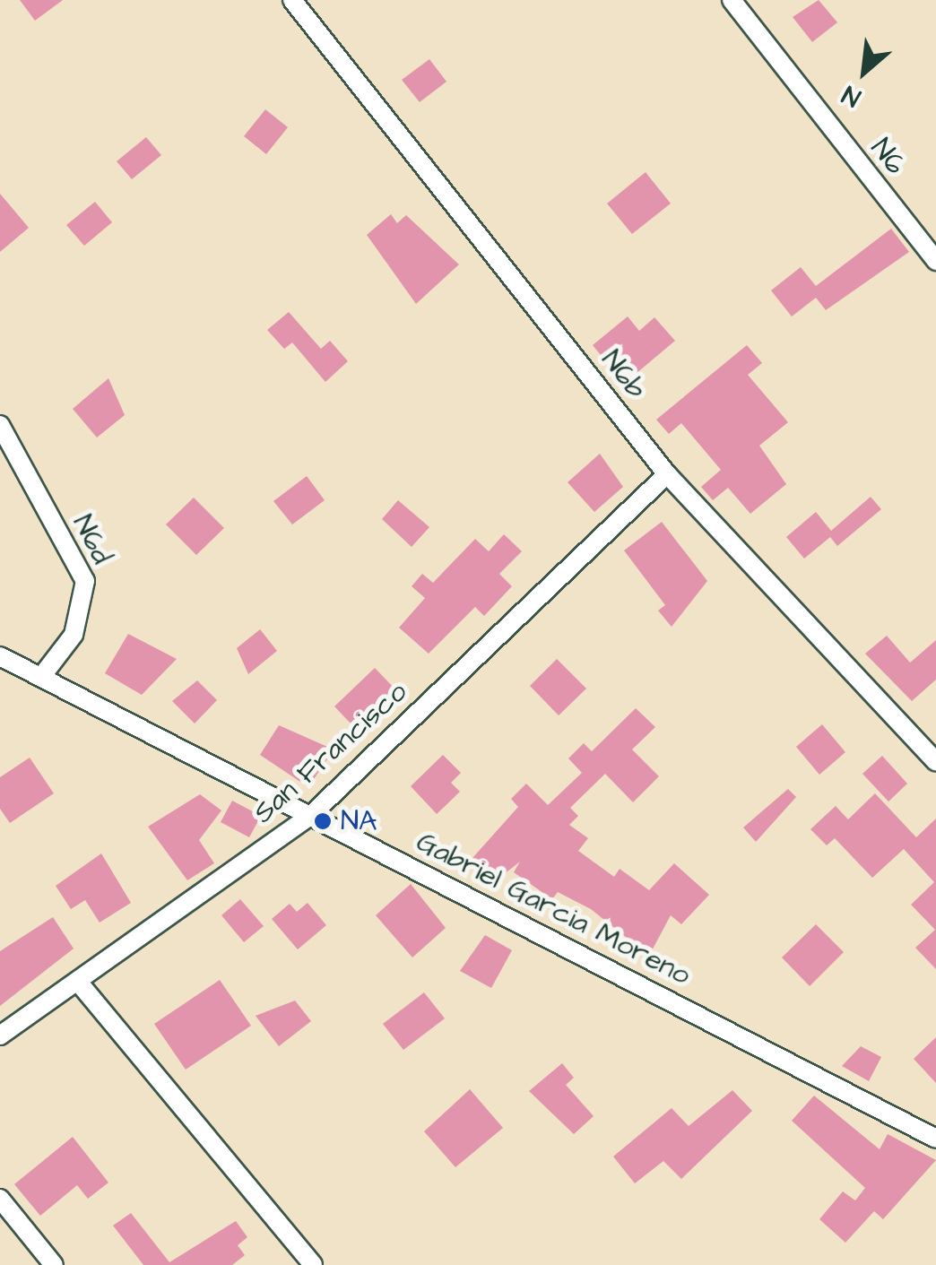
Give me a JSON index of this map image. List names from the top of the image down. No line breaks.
{"streets":{"street":["N6","N6b","N6d","San Francisco","Gabriel Garcia Moreno"]},"crossings":[["N6b","San Francisco"],["N6d","Gabriel Garcia Moreno"],["San Francisco","Gabriel Garcia Moreno"]],"places":["NA"],"north":"bottom left"}
